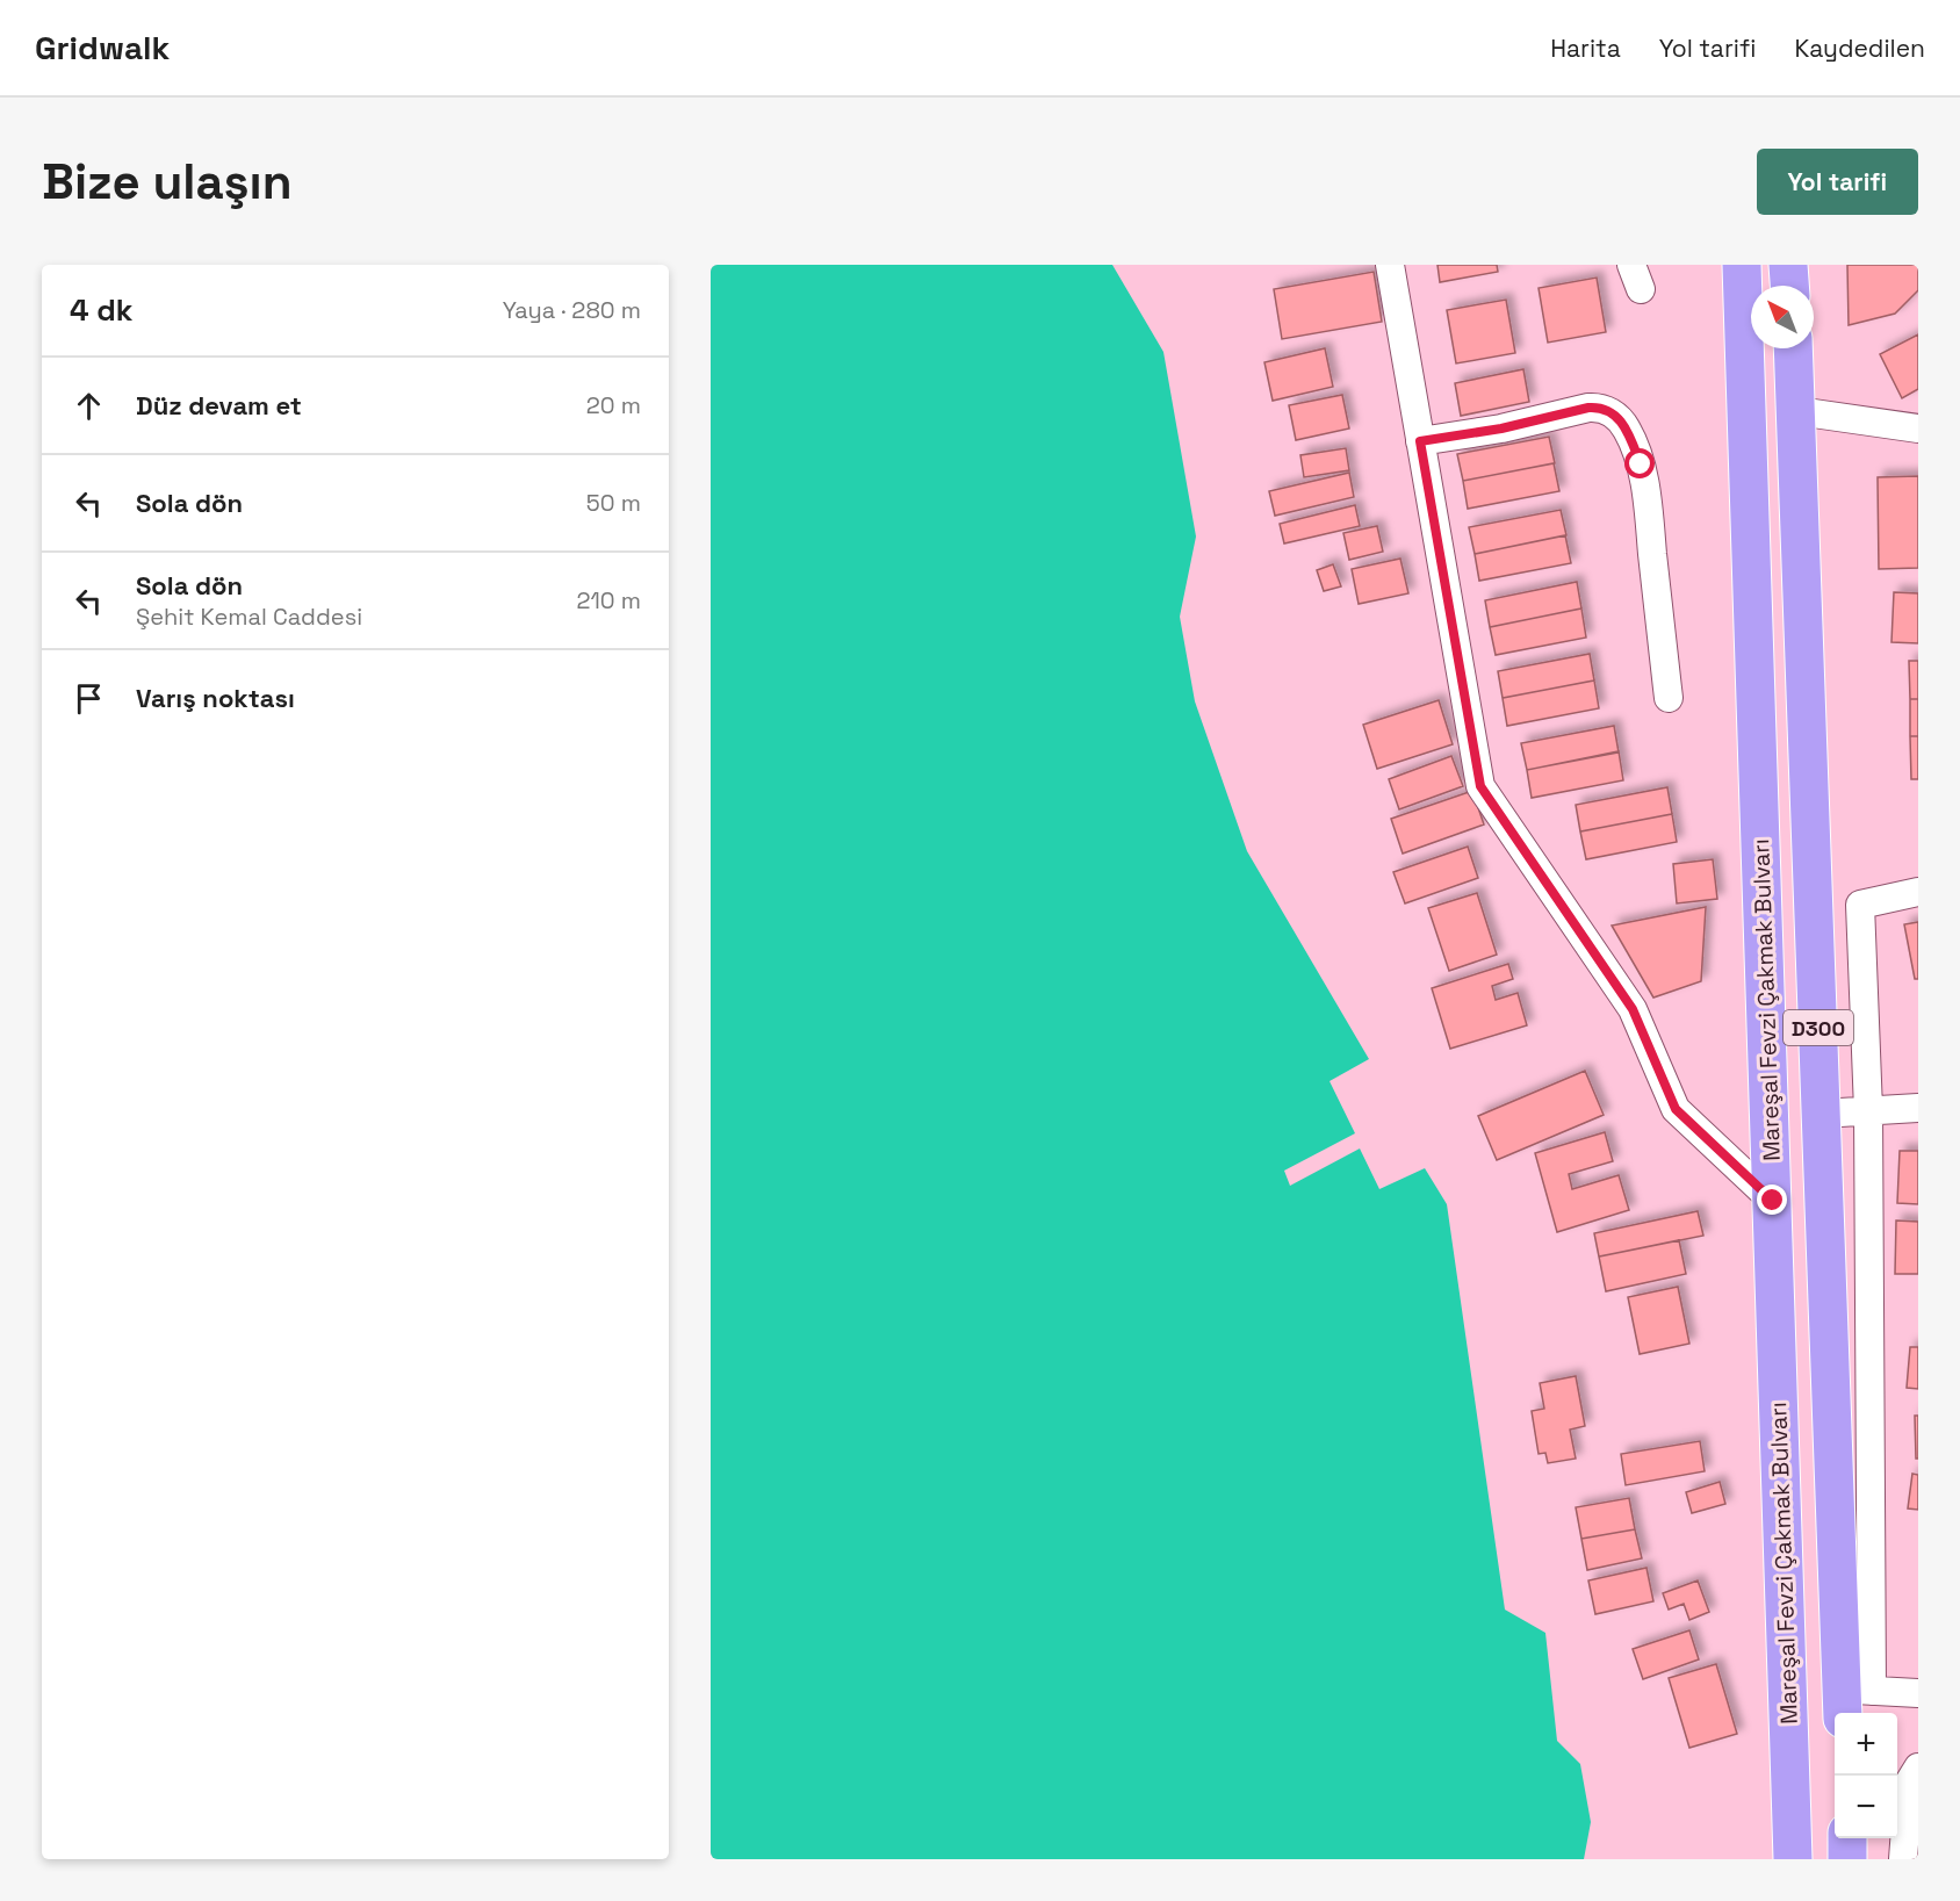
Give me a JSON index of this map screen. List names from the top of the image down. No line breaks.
{"streets":{"highway":["Mareşal Fevzi Çakmak Bulvarı","D300"]},"north":"top left","page":{"header":"Gridwalk","nav":["Harita","Yol tarifi","Kaydedilen"],"buttons":"Yol tarifi","title":"Bize ulaşın","heading":["4 dk","Yaya · 280 m"],"list":[["Düz devam et","20 m"],["Sola dön","50 m"],["Sola dön","Şehit Kemal Caddesi","210 m"],"Varış noktası"],"map_buttons":["+","−"]}}
